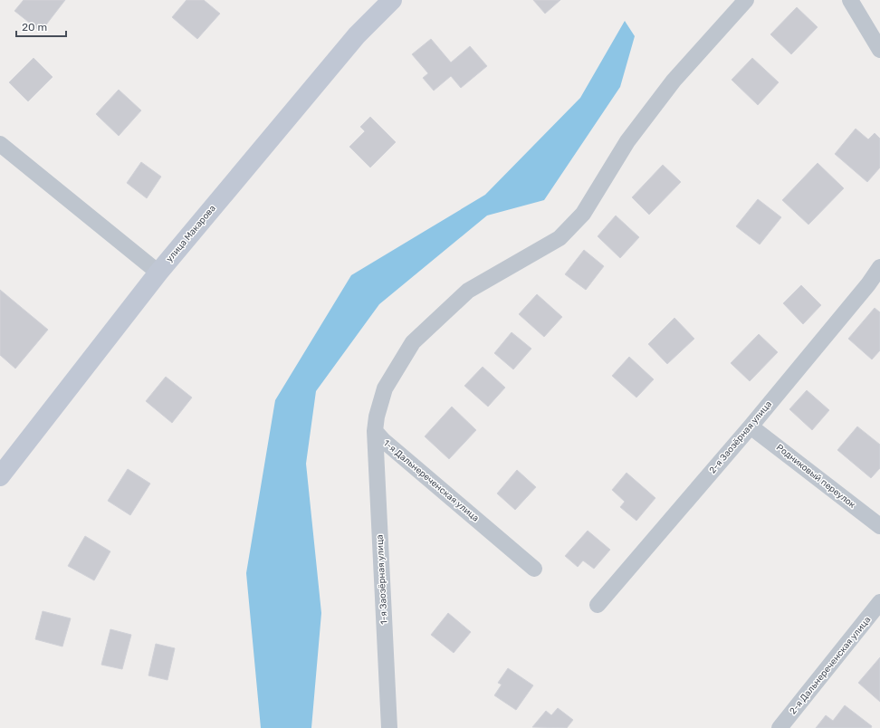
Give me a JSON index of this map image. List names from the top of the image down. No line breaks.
{"streets":{"street":["улица Макарова","2-я Заозёрная улица","Родниковый переулок","1-я Дальнереченская улица","1-я Заозёрная улица","2-я Дальнереченская улица"]},"crossings":[["2-я Заозёрная улица","Родниковый переулок"],["1-я Дальнереченская улица","1-я Заозёрная улица"]],"scale_bar":"20 m"}
